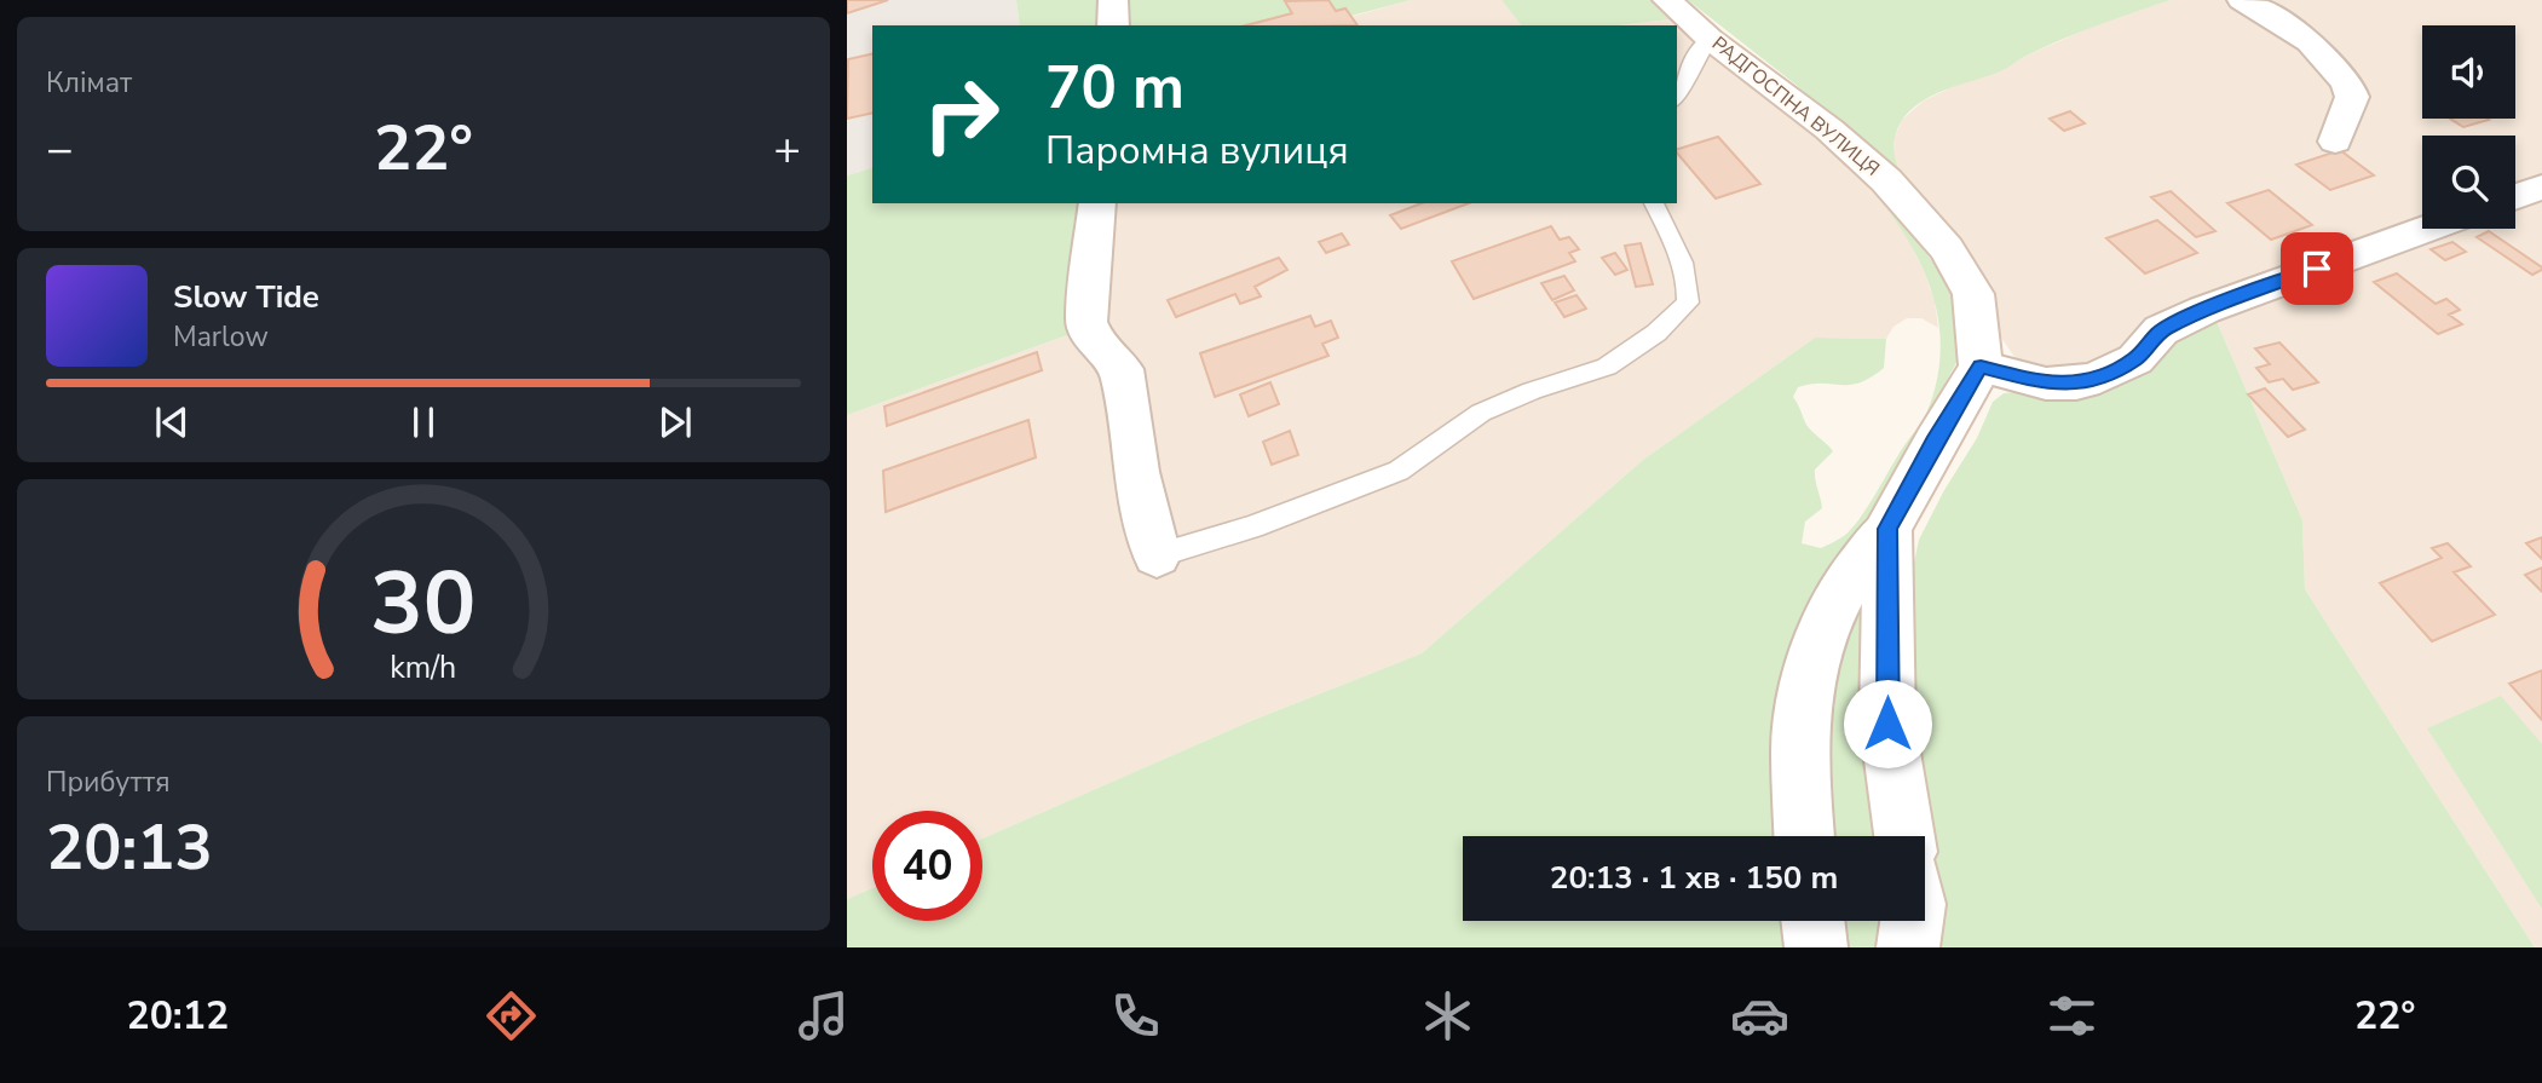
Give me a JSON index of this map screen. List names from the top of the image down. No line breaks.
{"streets":{"street":["РАДГОСПНА ВУЛИЦЯ"]},"page":{"tile":["Клімат",["Прибуття","20:13"]],"turn":["70 m","Паромна вулиця"],"heat":["−","22°","+"],"song":["Slow Tide","Marlow"],"limit":"40","trip":"20:13 · 1 хв · 150 m","tabs":["20:12","22°"],"gauge":["30","km/h"]}}
